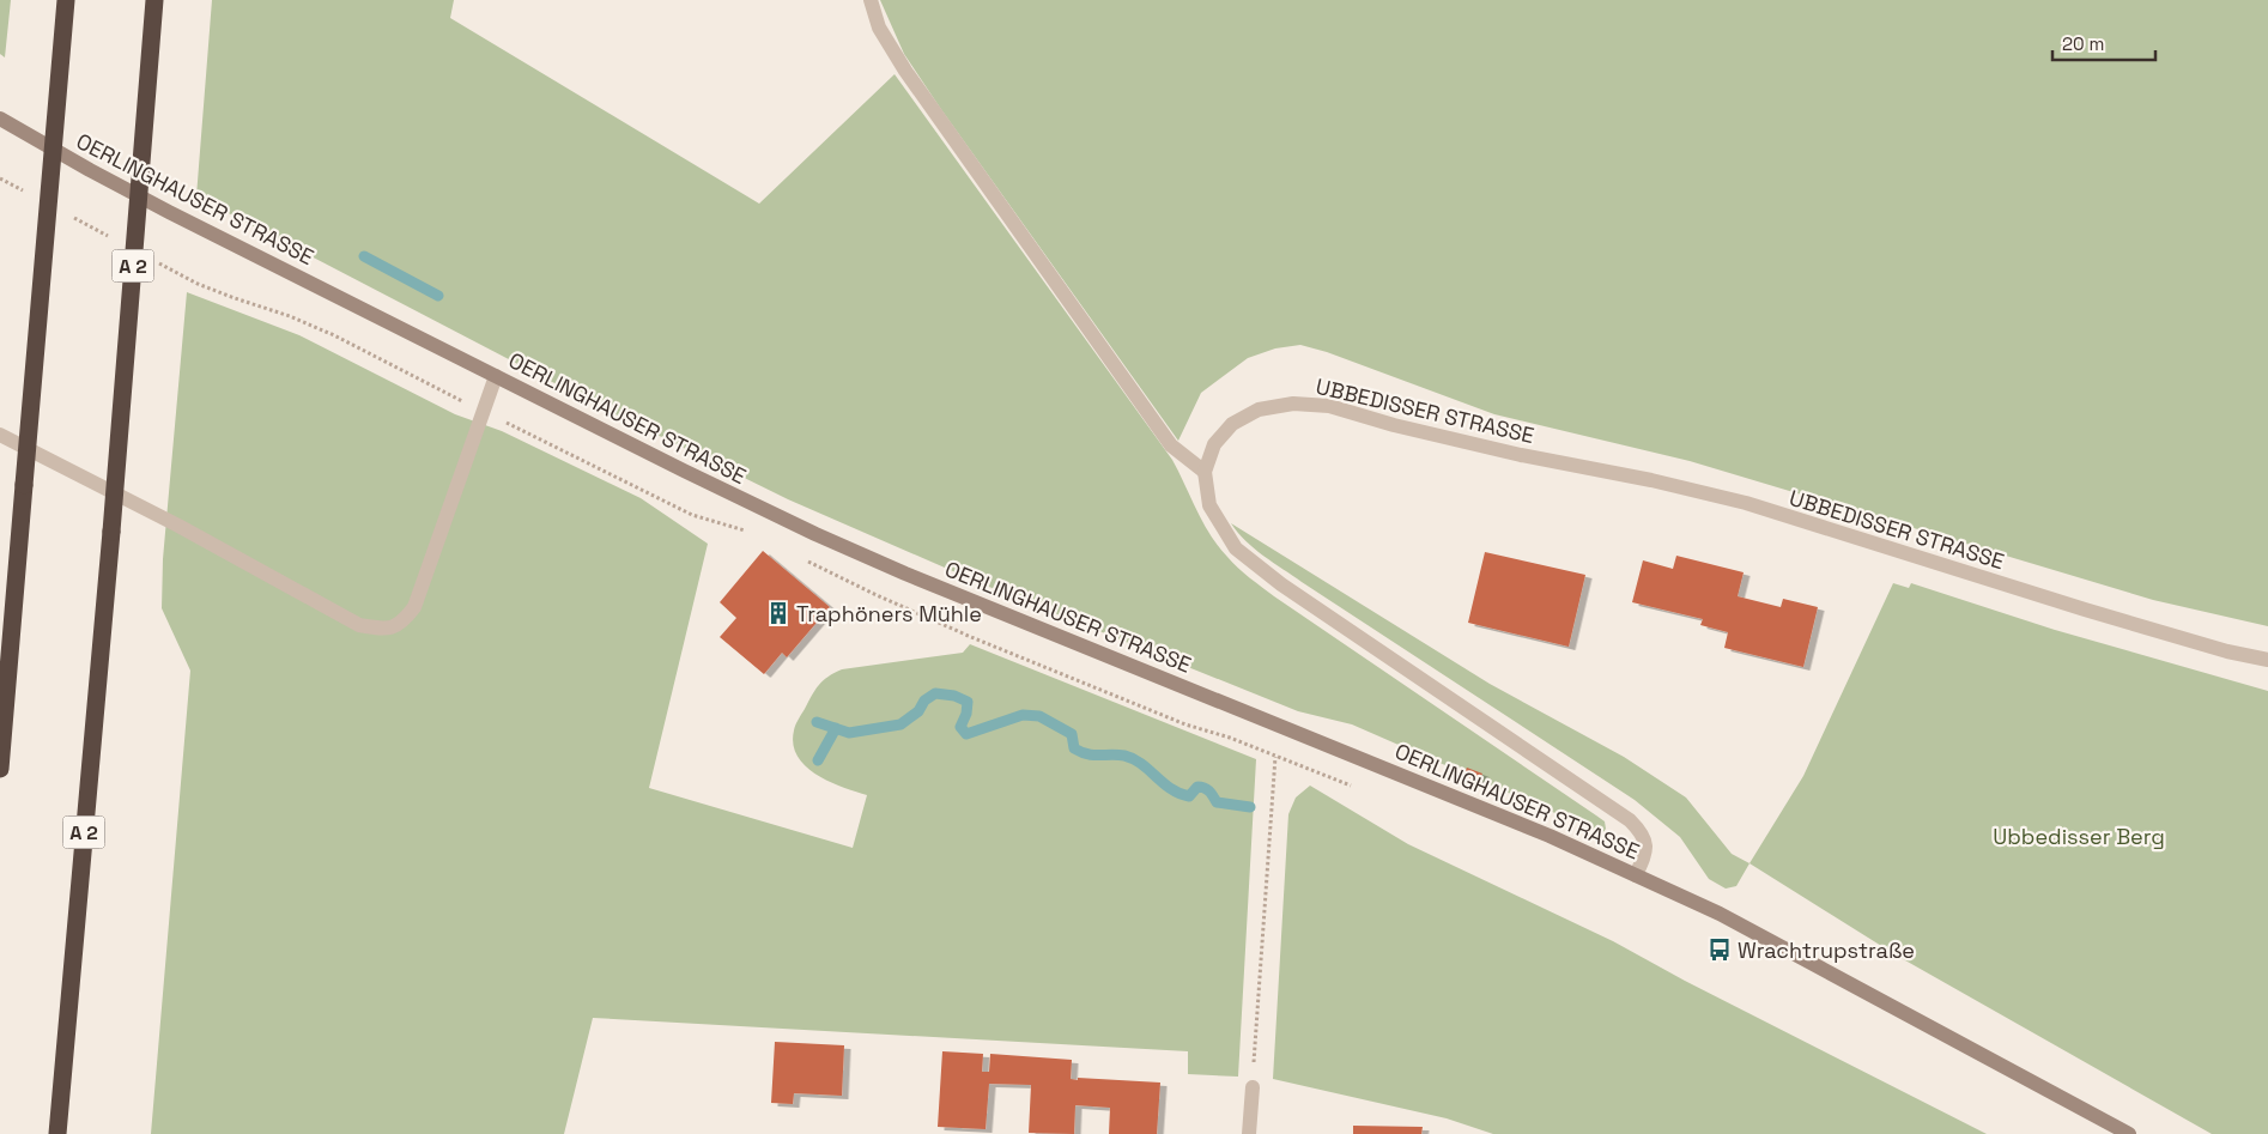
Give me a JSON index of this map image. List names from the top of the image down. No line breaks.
{"streets":{"highway":["A 2"],"main road":["OERLINGHAUSER STRASSE"],"street":["UBBEDISSER STRASSE"]},"crossings":[["OERLINGHAUSER STRASSE","UBBEDISSER STRASSE"]],"parks":["Ubbedisser Berg"],"places":{"building":["Traphöners Mühle"],"bus stop":["Wrachtrupstraße"]},"scale_bar":"20 m"}
